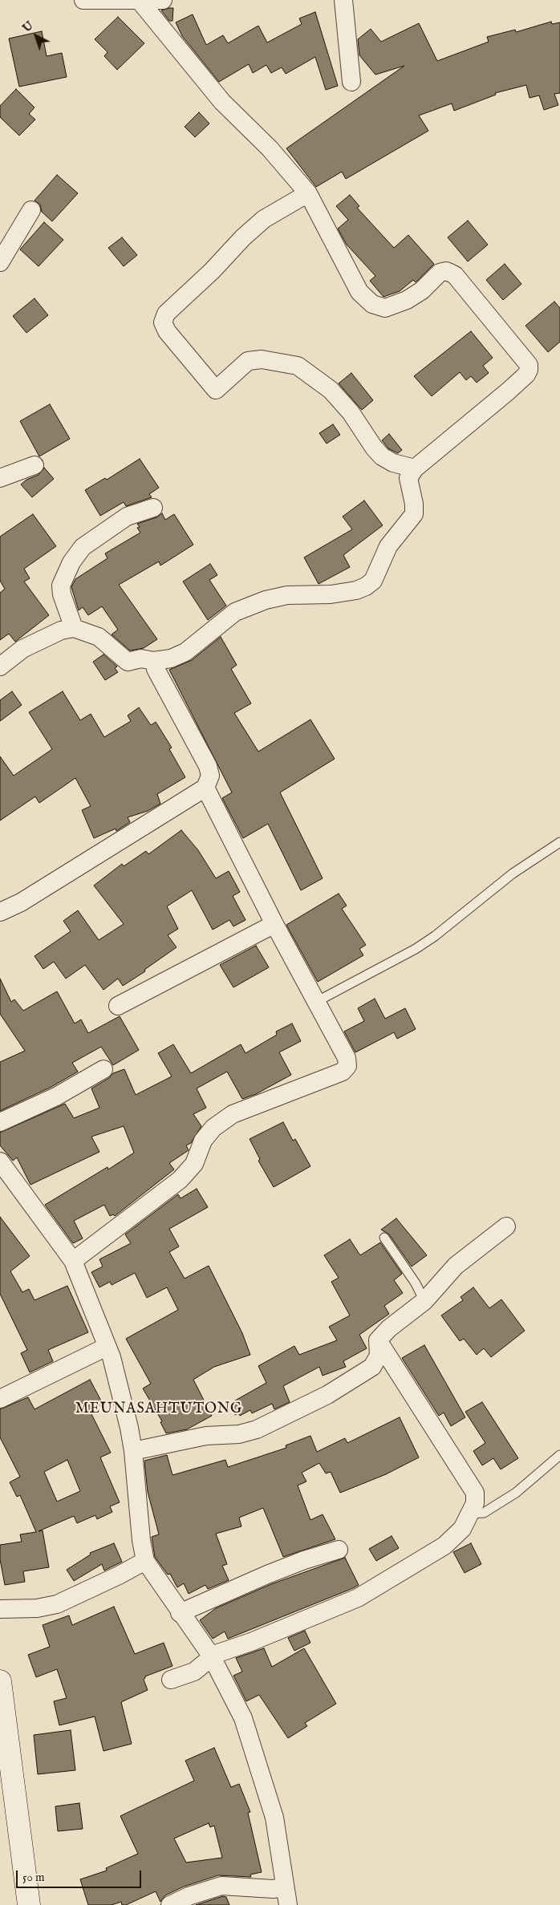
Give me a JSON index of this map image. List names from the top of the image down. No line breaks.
{"districts":["MEUNASAHTUTONG"],"scale_bar":"50 m","north":"top left"}
